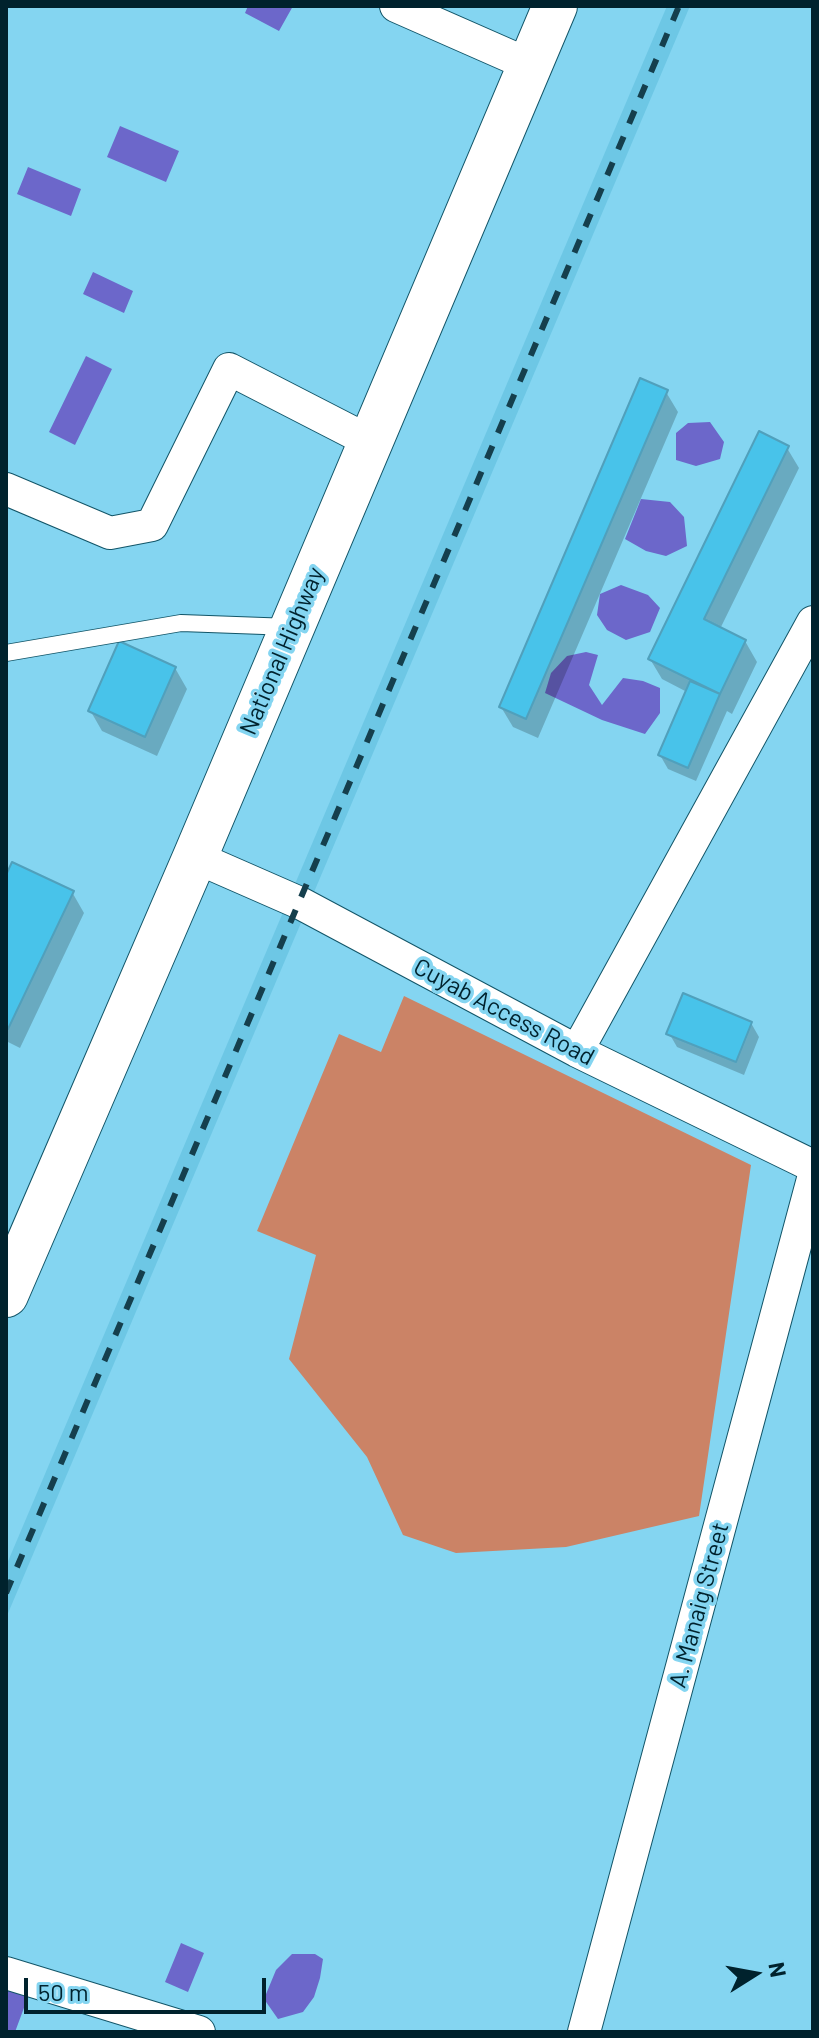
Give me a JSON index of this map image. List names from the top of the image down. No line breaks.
{"streets":{"main road":["National Highway"],"street":["Cuyab Access Road","A. Manaig Street"]},"crossings":[["National Highway","Cuyab Access Road"]],"scale_bar":"50 m","north":"right"}
